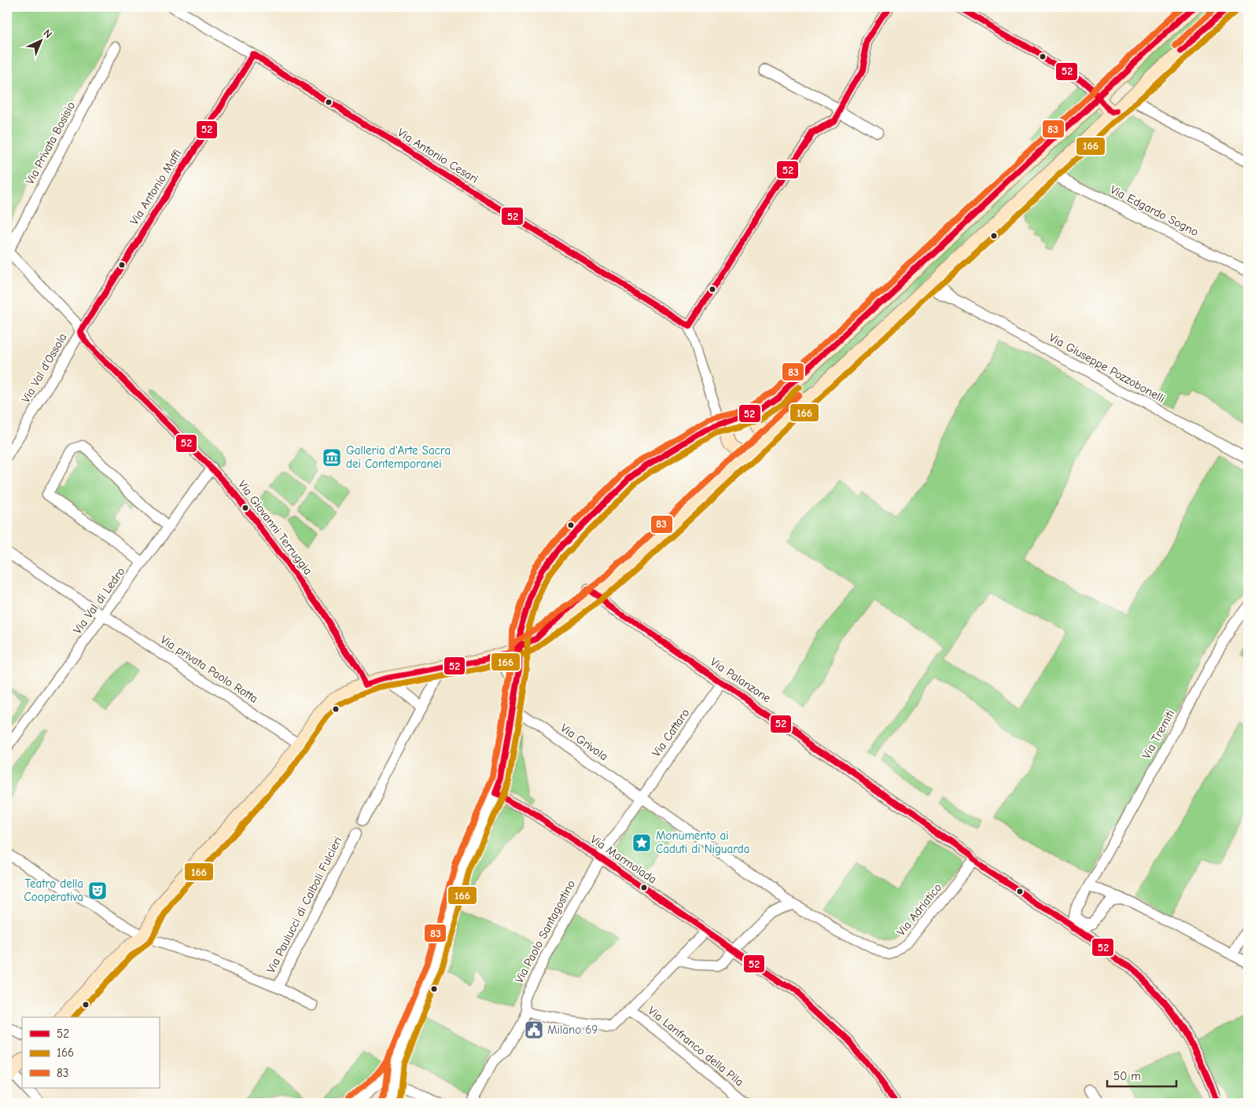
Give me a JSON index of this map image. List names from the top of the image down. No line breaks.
{"streets":{"street":["Via Privata Bosisio","Via Antonio Cesari","Via Antonio Maffi","Via Edgardo Sogno","Via Val d'Ossola","Via Giuseppe Pozzobonelli","Via Giovanni Terruggia","Via Val di Ledro","Via privata Paolo Rotta","Via Palanzone","Via Cattaro","Via Tremiti","Via Grivola","Via Marmolada","Via Paulucci di Calboli Fulcieri","Via Adriatico","Via Paolo Santagostino","Via Lanfranco della Pila"]},"crossings":[["Via Privata Bosisio","Via Giovanni Terruggia"],["Via Antonio Cesari","Via Antonio Maffi"],["Via Antonio Maffi","Via Val d'Ossola"],["Via Antonio Maffi","Via Giovanni Terruggia"],["Via Val d'Ossola","Via Giovanni Terruggia"],["Via Giovanni Terruggia","Via Val di Ledro"],["Via Val di Ledro","Via privata Paolo Rotta"],["Via Palanzone","Via Cattaro"],["Via Palanzone","Via Adriatico"],["Via Cattaro","Via Grivola"],["Via Cattaro","Via Marmolada"],["Via Cattaro","Via Paolo Santagostino"],["Via Grivola","Via Adriatico"],["Via Marmolada","Via Paolo Santagostino"]],"places":{"museum":["Galleria d'Arte Sacra dei Contemporanei"],"place":["Monumento ai Caduti di Niguarda"],"theatre":["Teatro della Cooperativa"],"public building":["Milano 69"]},"lines":["transit line 52","transit line 83","transit line 166"],"legend":["52","166","83"],"scale_bar":"50 m","north":"top right"}
